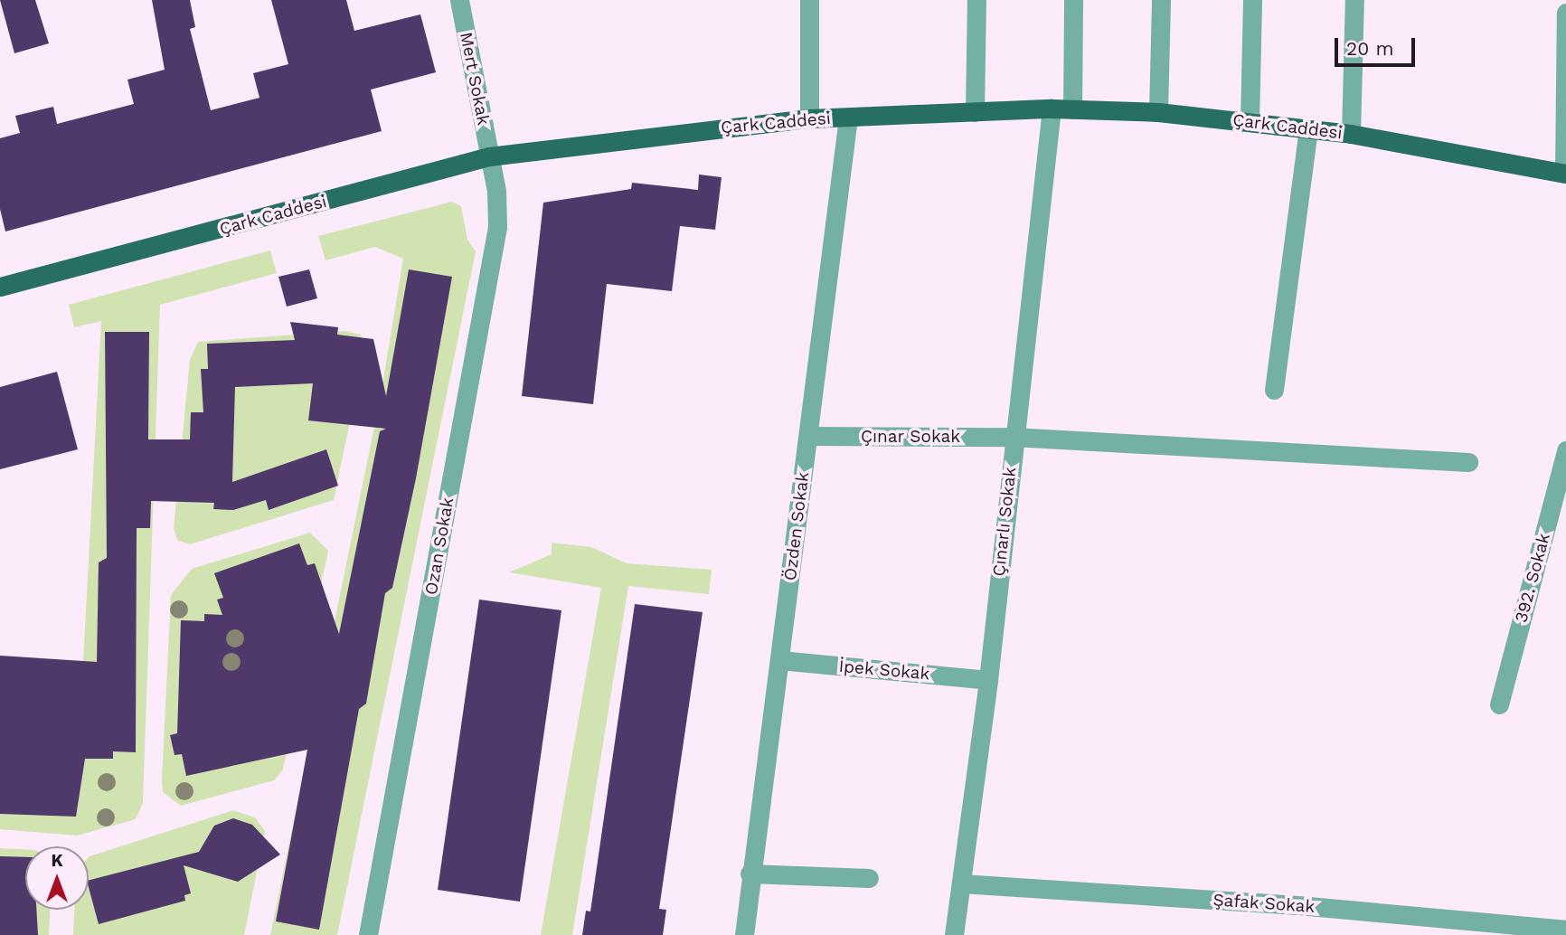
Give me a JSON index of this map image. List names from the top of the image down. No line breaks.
{"streets":{"main road":["Çark Caddesi"],"street":["Mert Sokak","Çınar Sokak","Çınarlı Sokak","Özden Sokak","Ozan Sokak","392. Sokak","İpek Sokak","Şafak Sokak"]},"crossings":[["Mert Sokak","Çark Caddesi"],["Mert Sokak","Ozan Sokak"],["Çark Caddesi","Çınarlı Sokak"],["Çark Caddesi","Özden Sokak"],["Çark Caddesi","Ozan Sokak"],["Çınar Sokak","Çınarlı Sokak"],["Çınar Sokak","Özden Sokak"],["Çınarlı Sokak","İpek Sokak"],["Çınarlı Sokak","Şafak Sokak"],["Özden Sokak","İpek Sokak"]],"scale_bar":"20 m","north":"top"}
